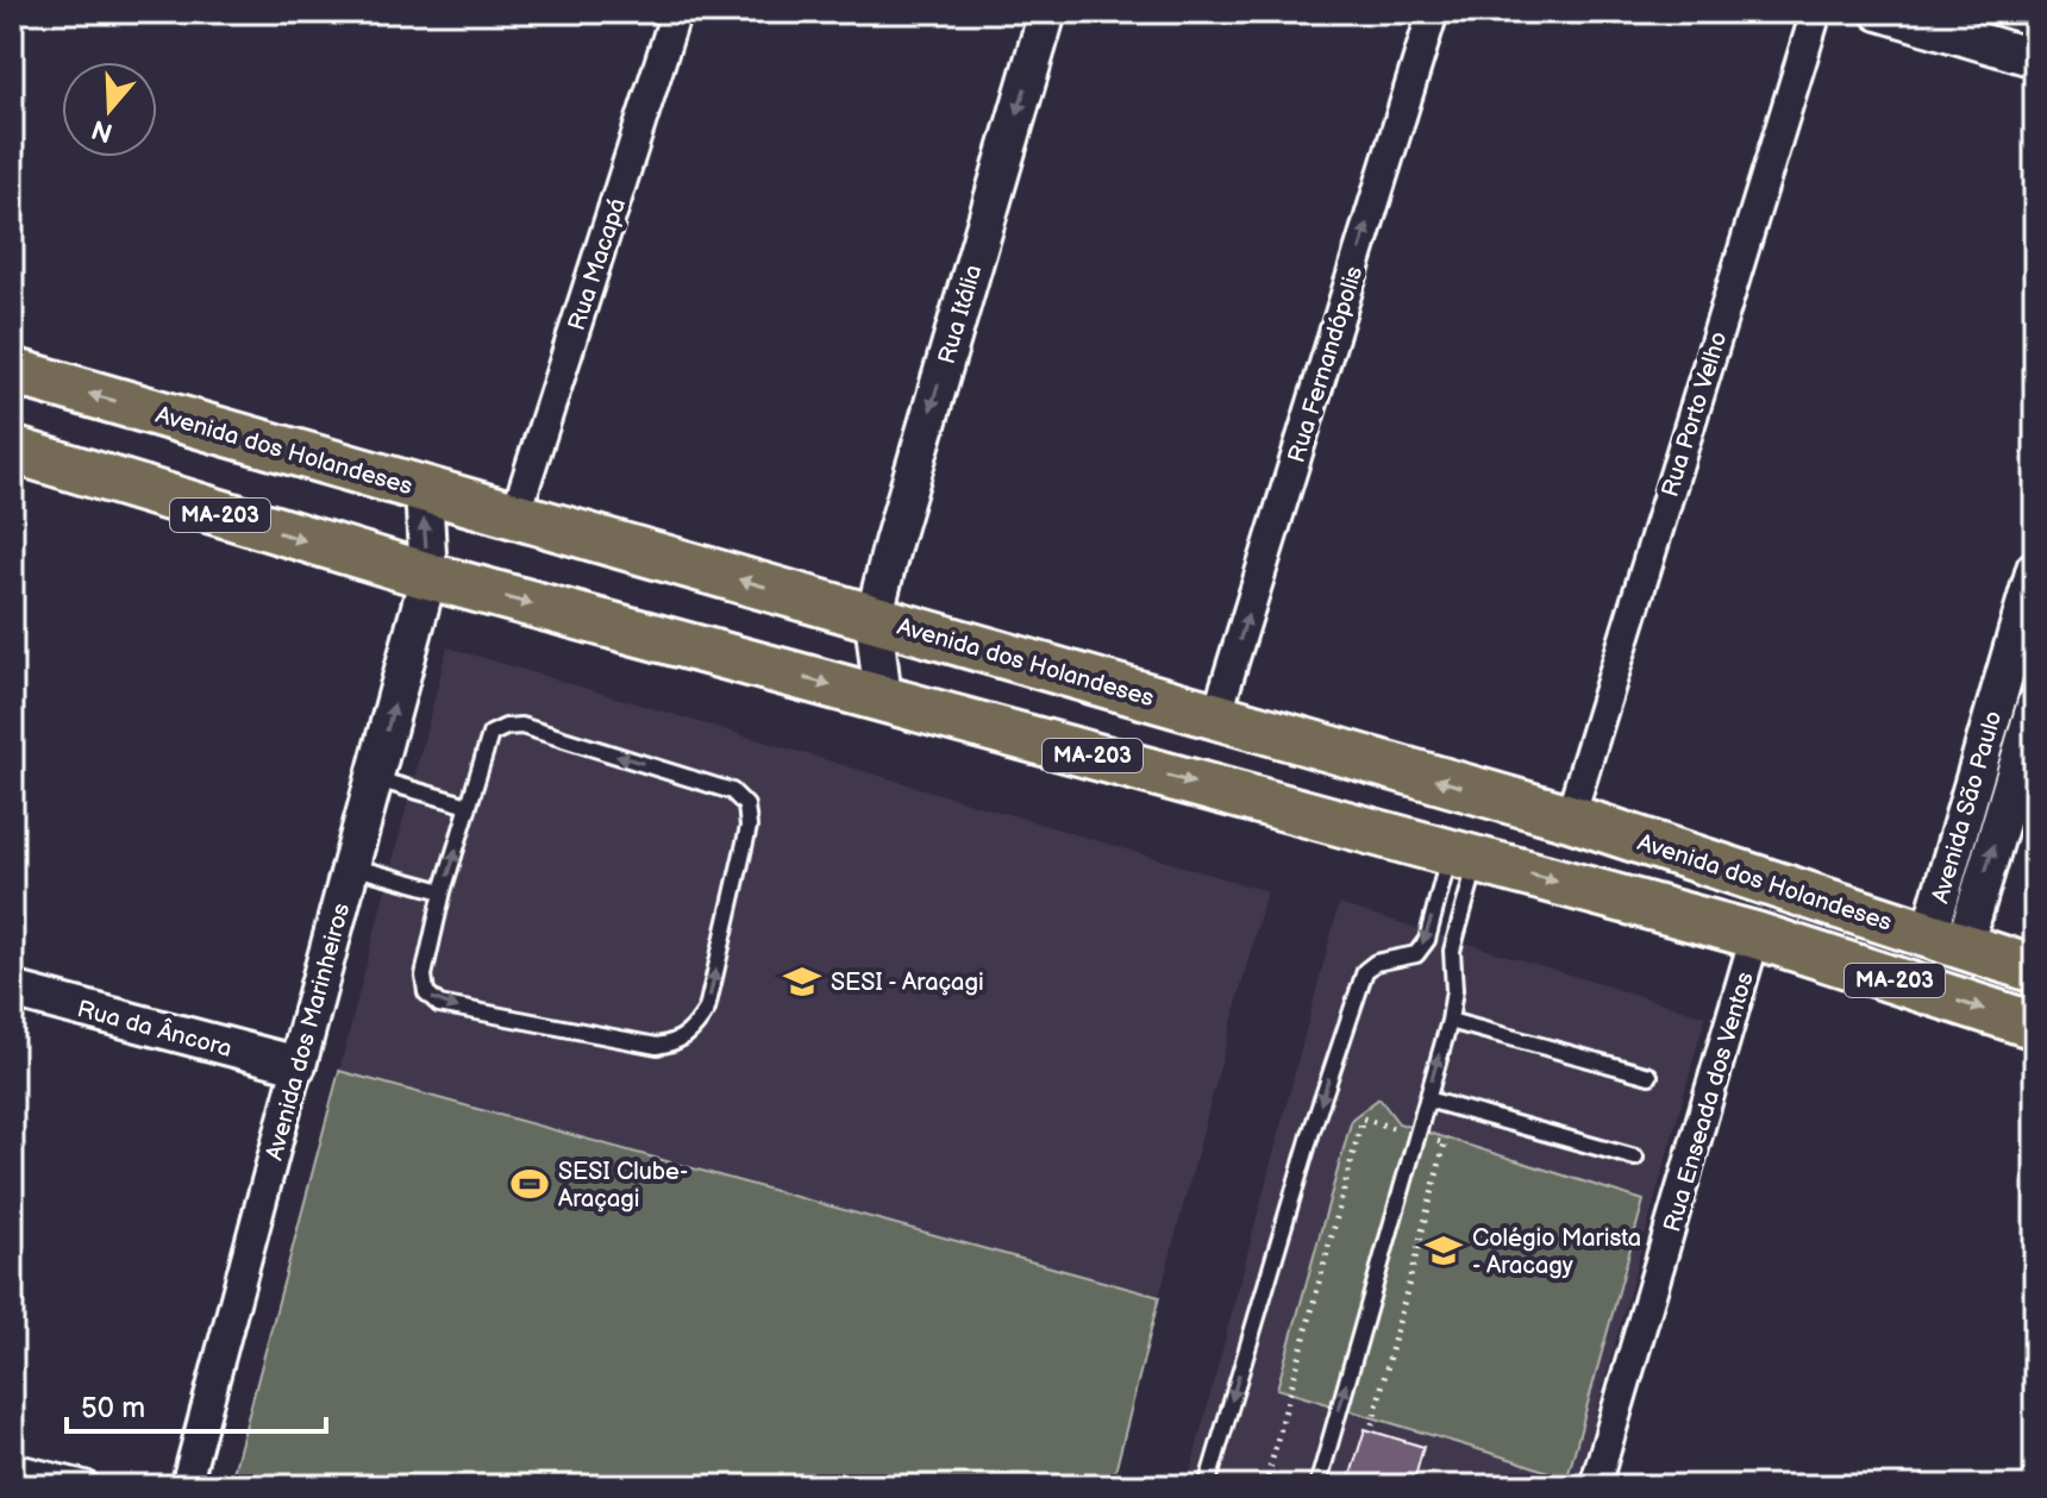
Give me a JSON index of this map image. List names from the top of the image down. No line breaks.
{"streets":{"main road":["Avenida dos Holandeses","MA-203"],"street":["Rua Macapá","Rua Itália","Rua Fernandópolis","Rua Porto Velho","Avenida São Paulo","Rua da Âncora","Avenida dos Marinheiros","Rua Enseada dos Ventos"]},"crossings":[["Rua Macapá","Avenida dos Holandeses"],["Rua Itália","Avenida dos Holandeses"],["Rua Fernandópolis","Avenida dos Holandeses"],["Rua Porto Velho","Avenida dos Holandeses"],["Avenida dos Holandeses","Avenida São Paulo"],["Avenida dos Holandeses","Avenida dos Marinheiros"],["MA-203","Avenida dos Marinheiros"],["MA-203","Rua Enseada dos Ventos"],["Rua da Âncora","Avenida dos Marinheiros"]],"one_way":["Rua Itália","Rua Fernandópolis"],"places":{"school or university":["SESI - Araçagi","Colégio Marista - Aracagy"],"sports":["SESI Clube- Araçagi"]},"scale_bar":"50 m","north":"bottom"}
